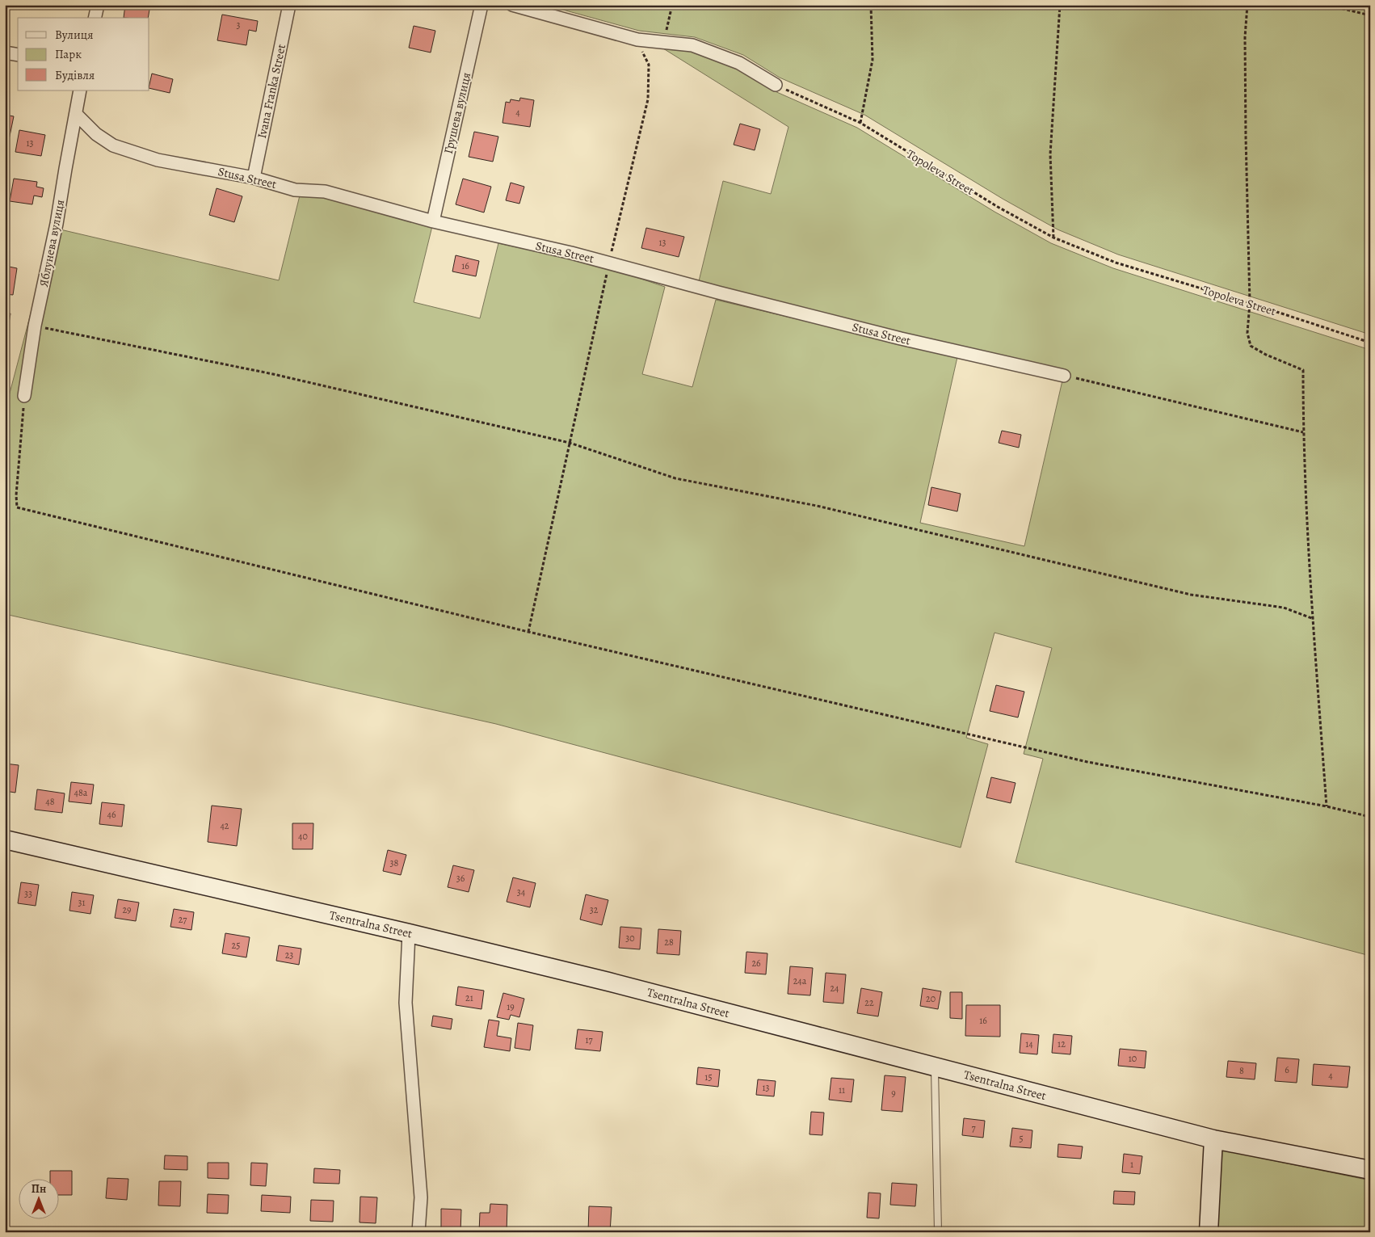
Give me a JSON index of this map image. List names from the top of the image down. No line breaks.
{"streets":{"street":["Ivana Franka Street","Грушева вулиця","Stusa Street","Яблунева вулиця","Tsentralna Street"],"path":["Topoleva Street"]},"crossings":[["Ivana Franka Street","Stusa Street"],["Грушева вулиця","Stusa Street"],["Stusa Street","Яблунева вулиця"]],"house_numbers":["3","4","13","13","16","48а","48","46","42","40","38","36","34","33","31","29","32","27","30","28","25","23","26","24а","24","21","20","22","19","16","17","14","12","10","6","8","4","15","13","11","9","7","5","1"],"legend":["Вулиця","Парк","Будівля"],"north":"top"}
